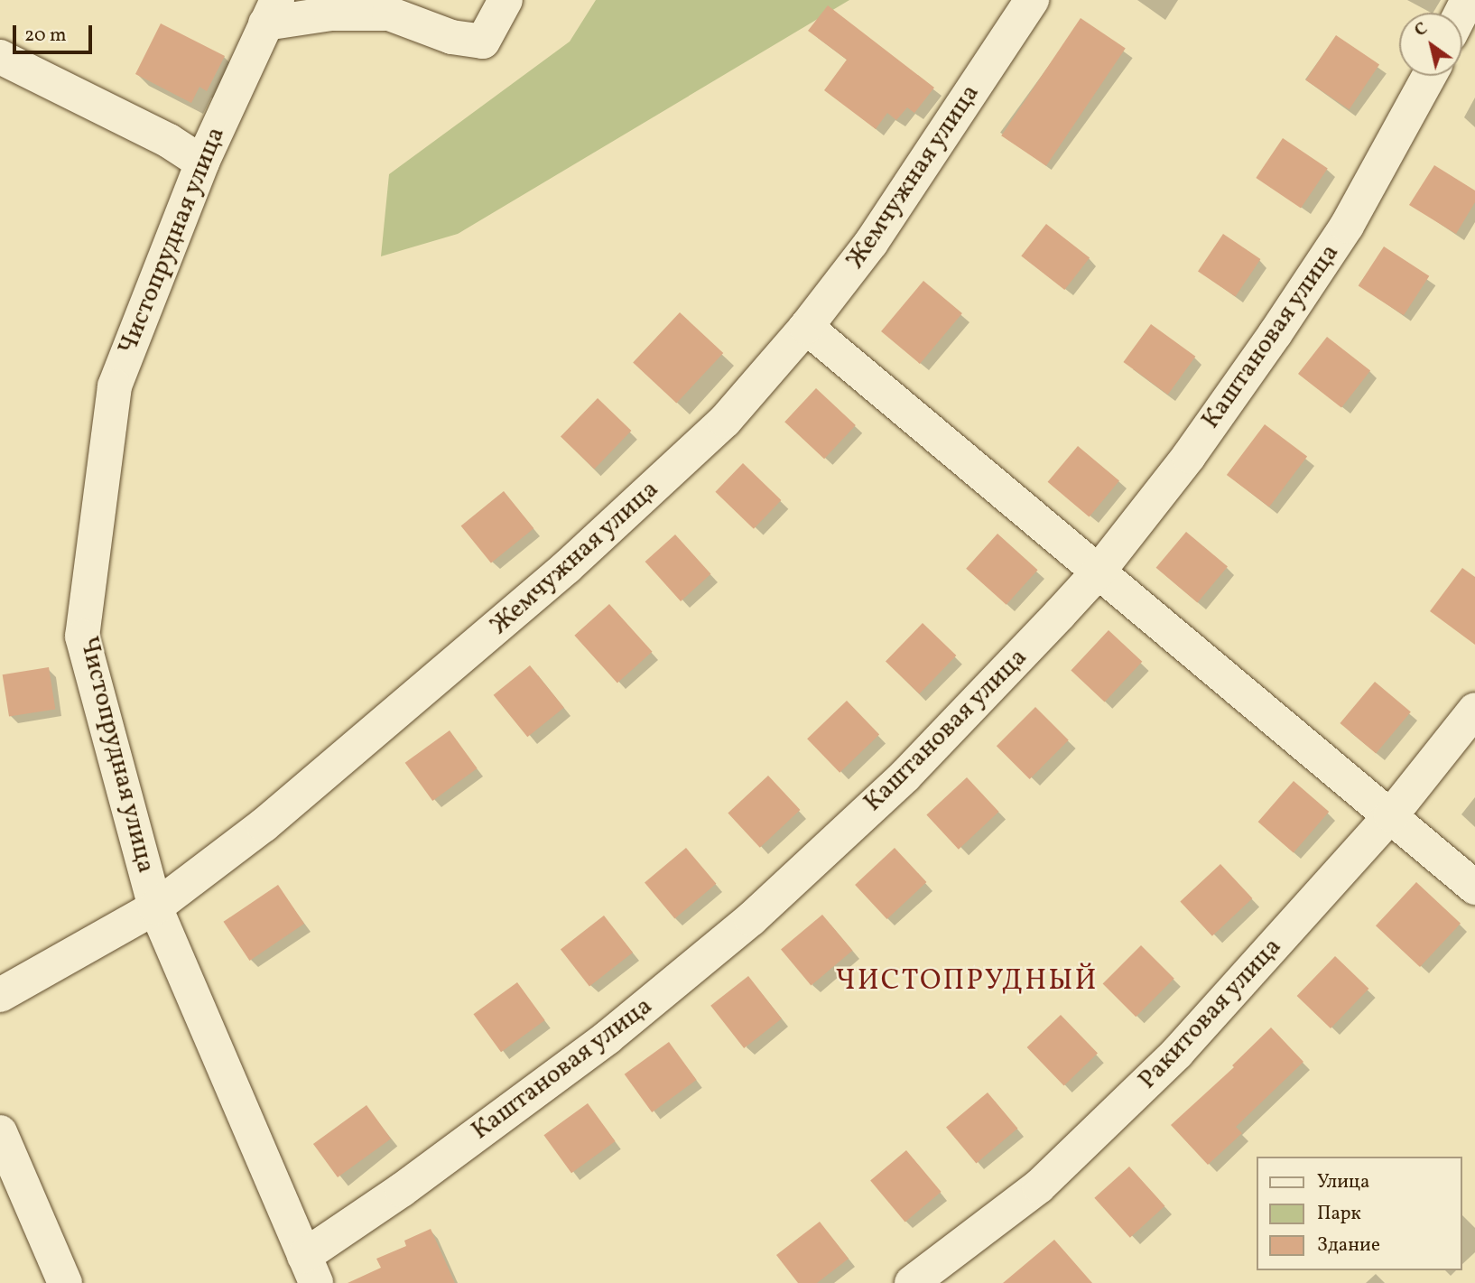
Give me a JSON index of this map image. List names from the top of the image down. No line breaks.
{"streets":{"street":["Жемчужная улица","Чистопрудная улица","Каштановая улица","Ракитовая улица"]},"crossings":[["Жемчужная улица","Чистопрудная улица"],["Чистопрудная улица","Каштановая улица"]],"districts":["ЧИСТОПРУДНЫЙ"],"legend":["Улица","Парк","Здание"],"scale_bar":"20 m","north":"top left"}
